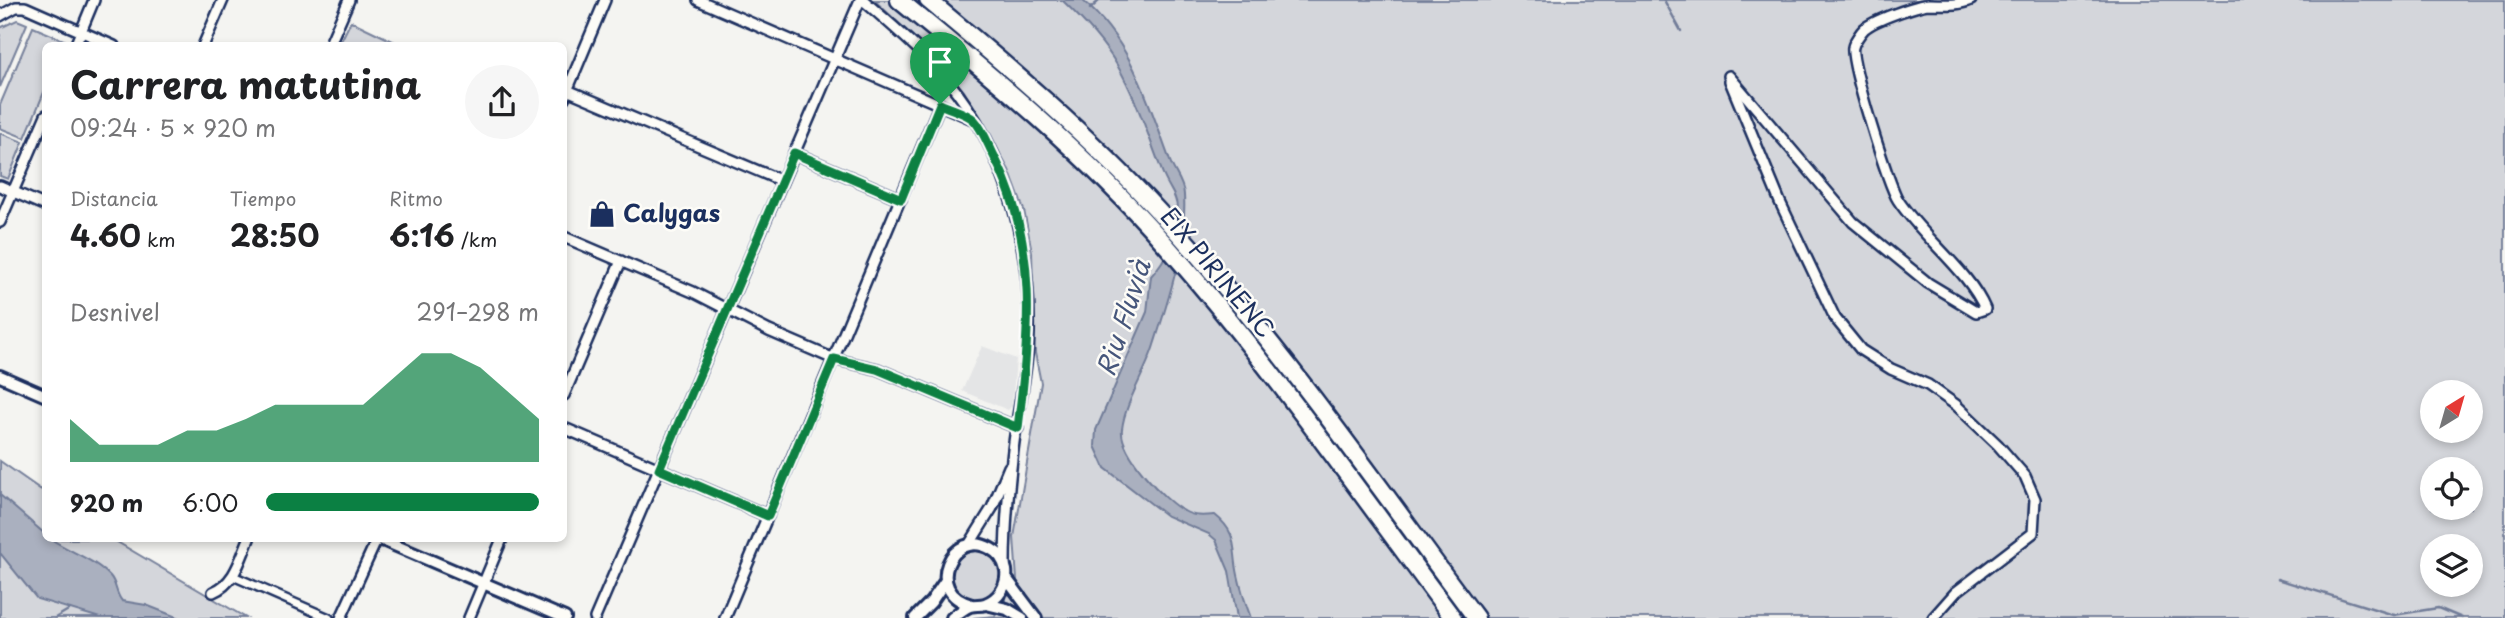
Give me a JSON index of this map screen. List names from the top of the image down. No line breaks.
{"streets":{"highway":["EIX PIRINENC"]},"water":["Riu Fluvià"],"places":{"shop":["Calygas"]},"north":"top right","page":{"heading":["Carrera matutina","09:24 · 5 × 920 m"],"stats":[["Distancia","4.60 km"],["Tiempo","28:50"],["Ritmo","6:16 /km"]],"chart":["Desnivel","291–298 m"],"list":[{"name":"920 m","note":"6:00"}]}}
